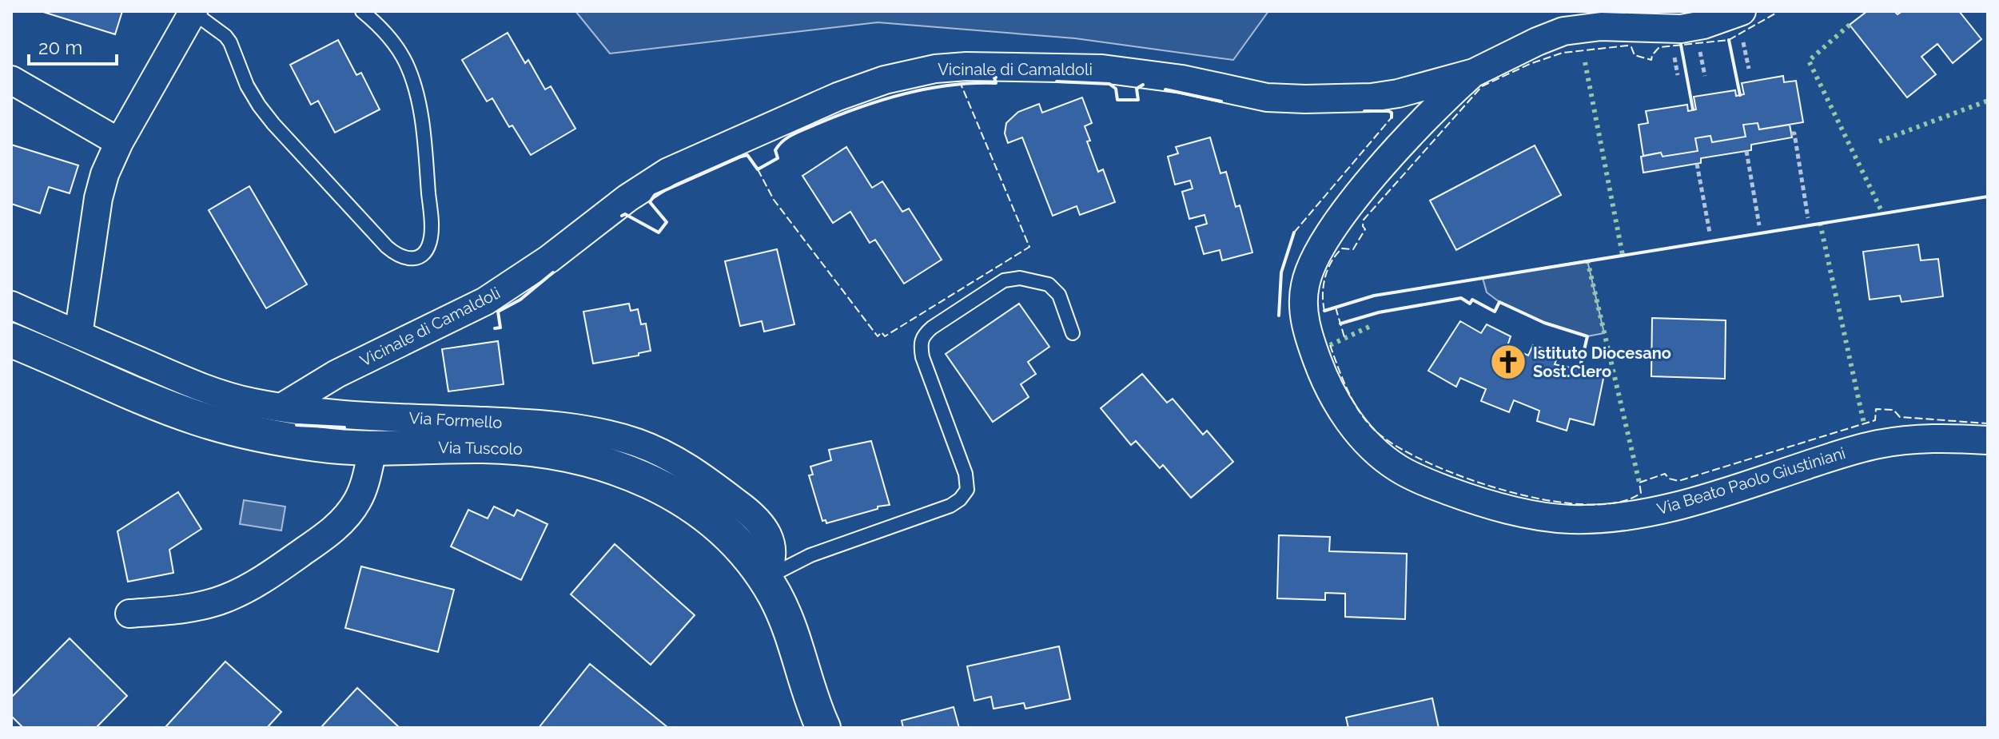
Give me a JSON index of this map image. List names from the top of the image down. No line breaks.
{"streets":{"street":["Vicinale di Camaldoli","Via Formello","Via Tuscolo","Via Beato Paolo Giustiniani"]},"crossings":[["Vicinale di Camaldoli","Via Formello"],["Vicinale di Camaldoli","Via Beato Paolo Giustiniani"],["Via Formello","Via Tuscolo"]],"places":{"church":["Istituto Diocesano Sost.Clero"]},"scale_bar":"20 m"}
